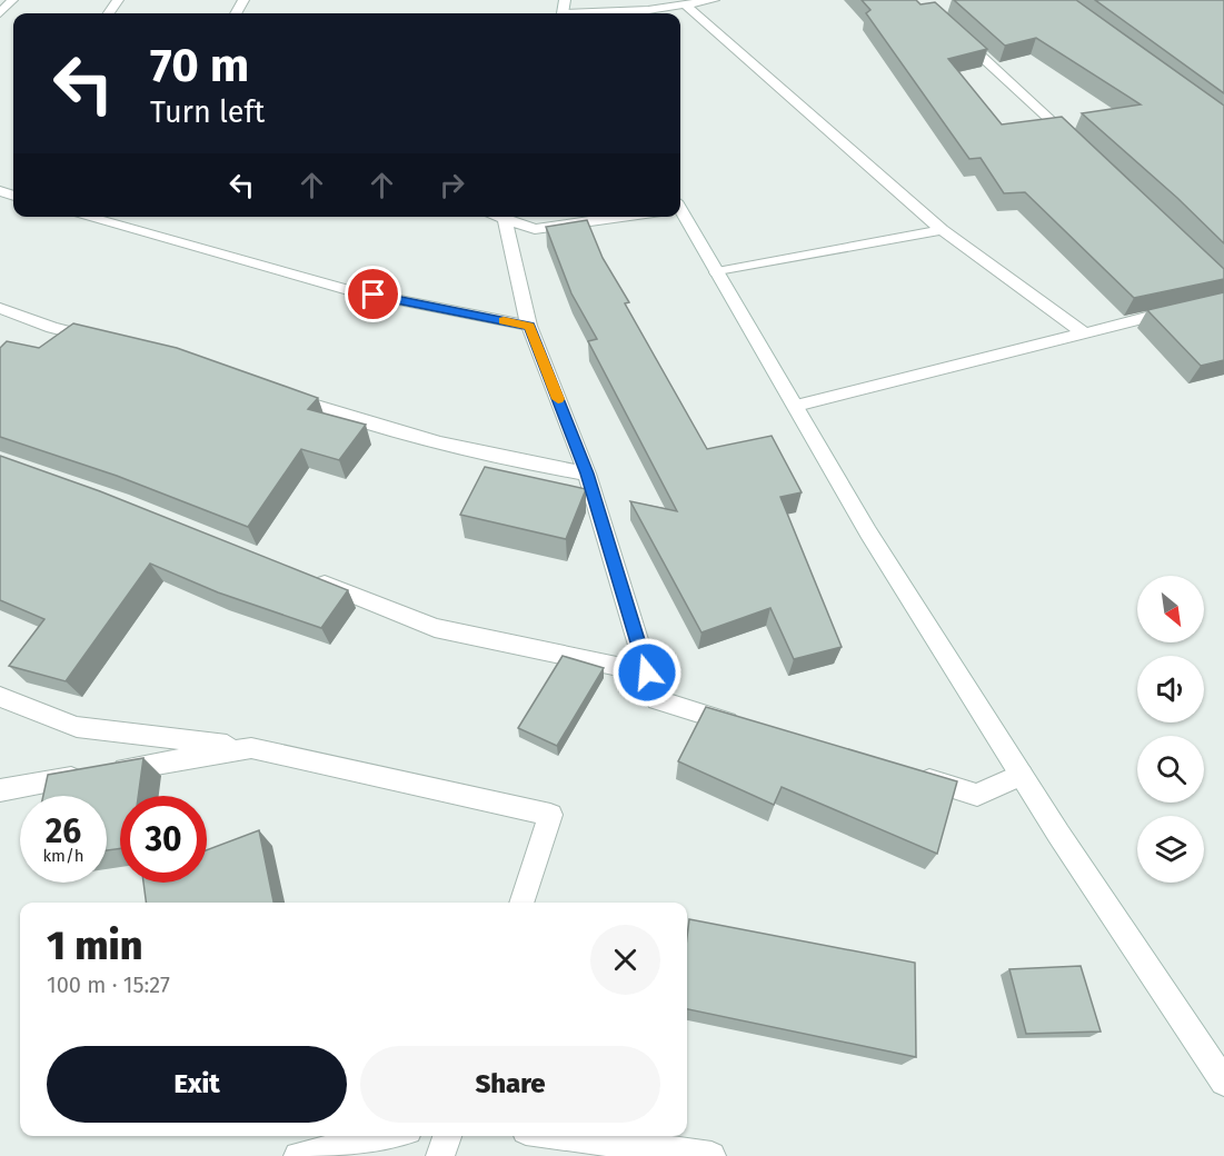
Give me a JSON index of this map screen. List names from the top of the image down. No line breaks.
{"north":"bottom right","page":{"turn":["70 m","Turn left"],"speed":"26 km/h","limit":"30","heading":["1 min","100 m · 15:27"],"buttons":["Exit","Share"]}}
